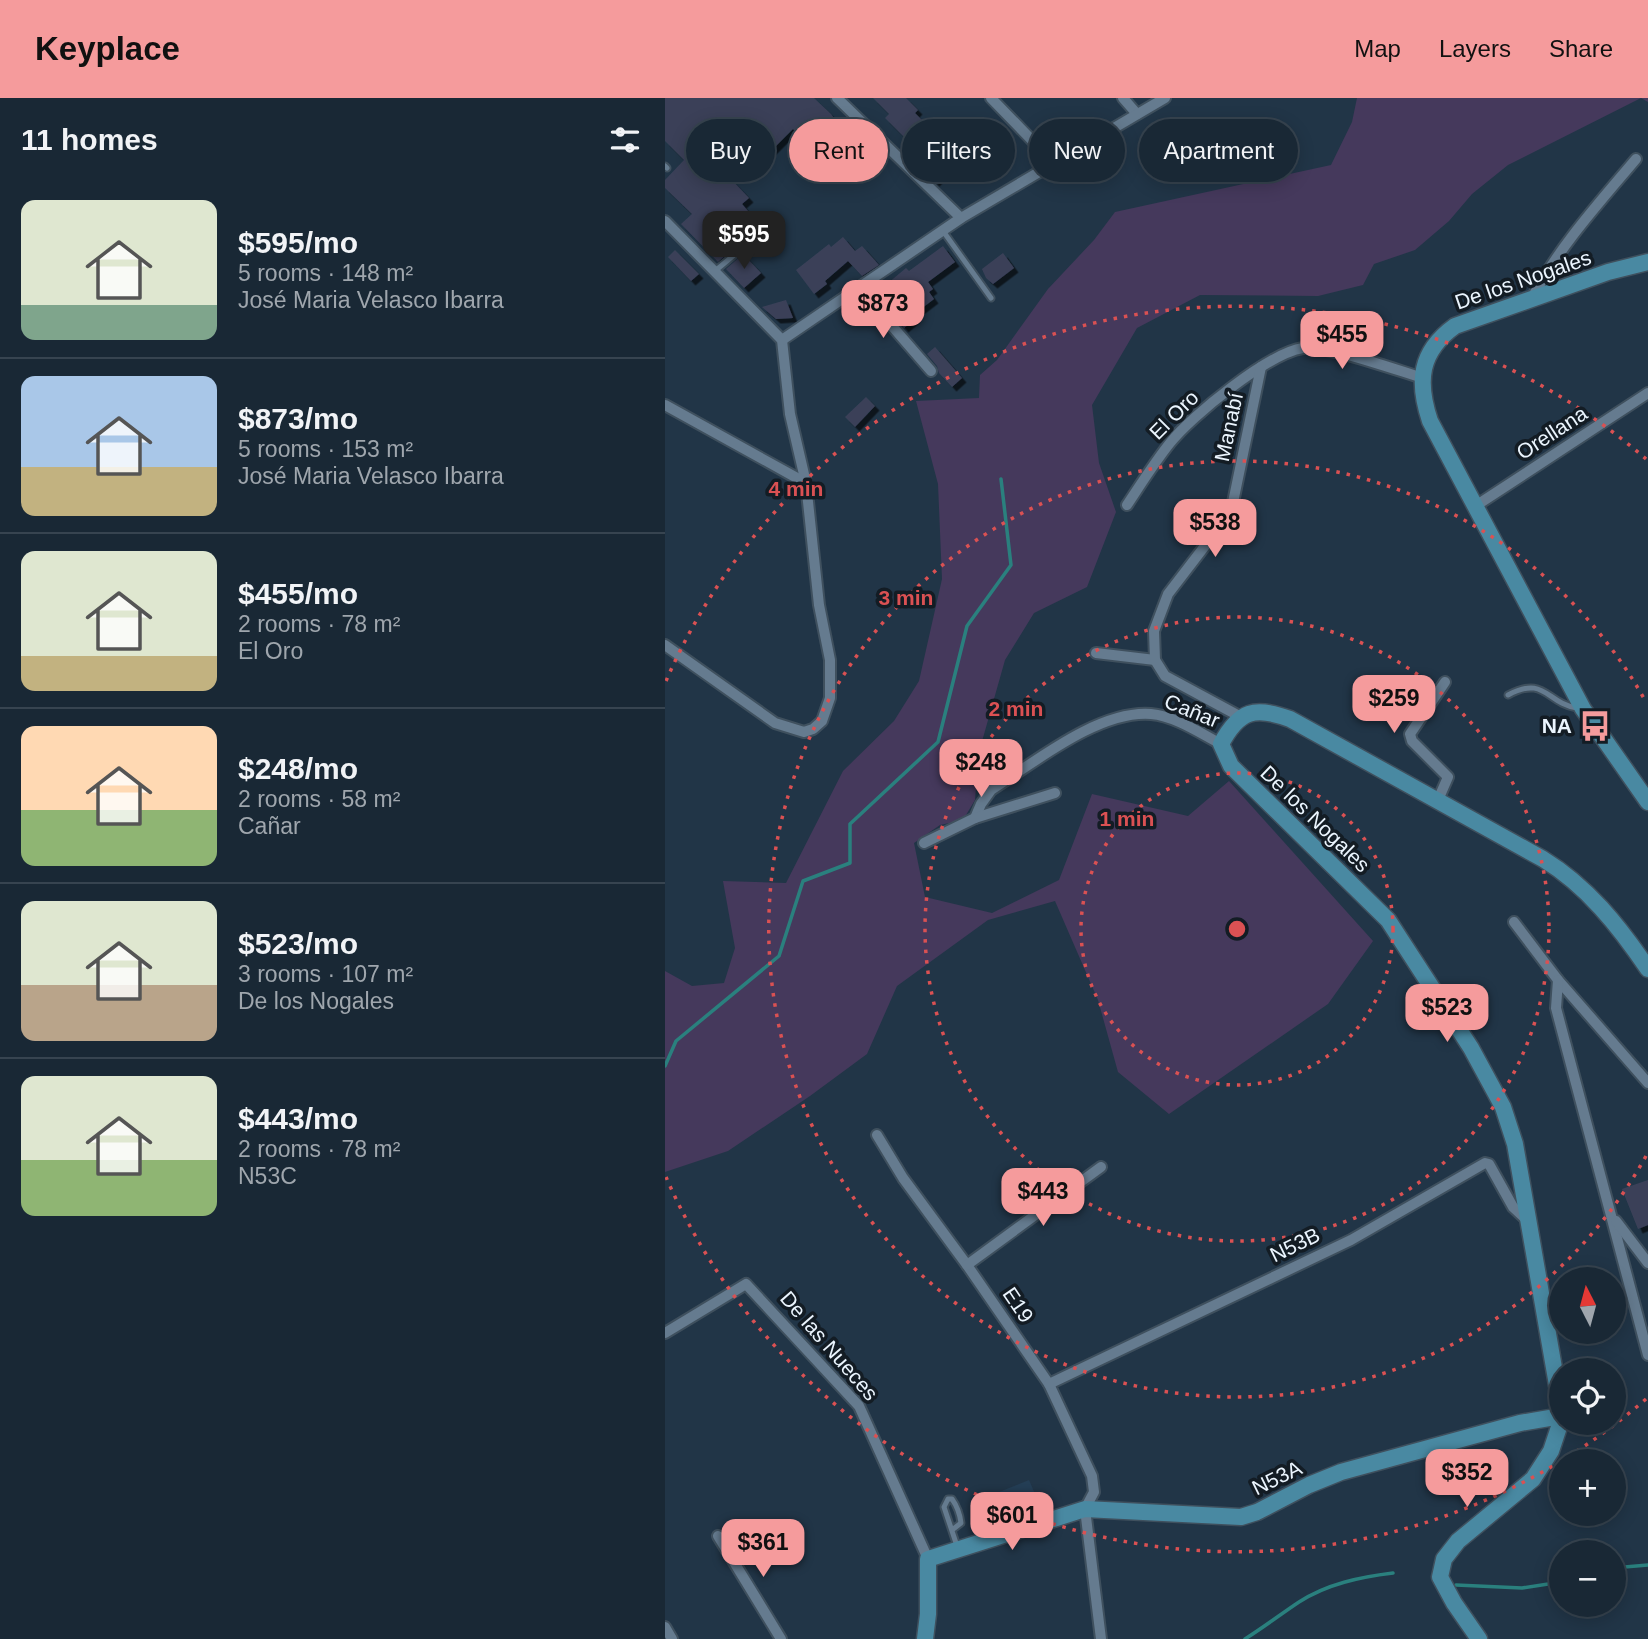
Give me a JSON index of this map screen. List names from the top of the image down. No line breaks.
{"streets":{"street":["De los Nogales","El Oro","Manabí","Orellana","Cañar","N53B","E19","De las Nueces","N53A"]},"crossings":[["De los Nogales","El Oro"],["De los Nogales","Orellana"],["De los Nogales","Cañar"],["De los Nogales","N53B"],["El Oro","Manabí"],["N53B","E19"],["E19","N53A"],["De las Nueces","N53A"]],"places":{"bus stop":["NA"]},"north":"top","page":{"header":"Keyplace","nav":["Map","Layers","Share"],"heading":"11 homes","chip":["Buy","Rent","Filters","New","Apartment"],"list":[{"name":"$595/mo","note":"5 rooms · 148 m² · José Maria Velasco Ibarra"},{"name":"$873/mo","note":"5 rooms · 153 m² · José Maria Velasco Ibarra"},{"name":"$455/mo","note":"2 rooms · 78 m² · El Oro"},{"name":"$248/mo","note":"2 rooms · 58 m² · Cañar"},{"name":"$523/mo","note":"3 rooms · 107 m² · De los Nogales"},{"name":"$443/mo","note":"2 rooms · 78 m² · N53C"}],"price":["$595","$873","$455","$538","$259","$248","$523","$443","$352","$601","$361"],"map_buttons":["+","−"]},"rings":["4 min","3 min","2 min","1 min"]}
